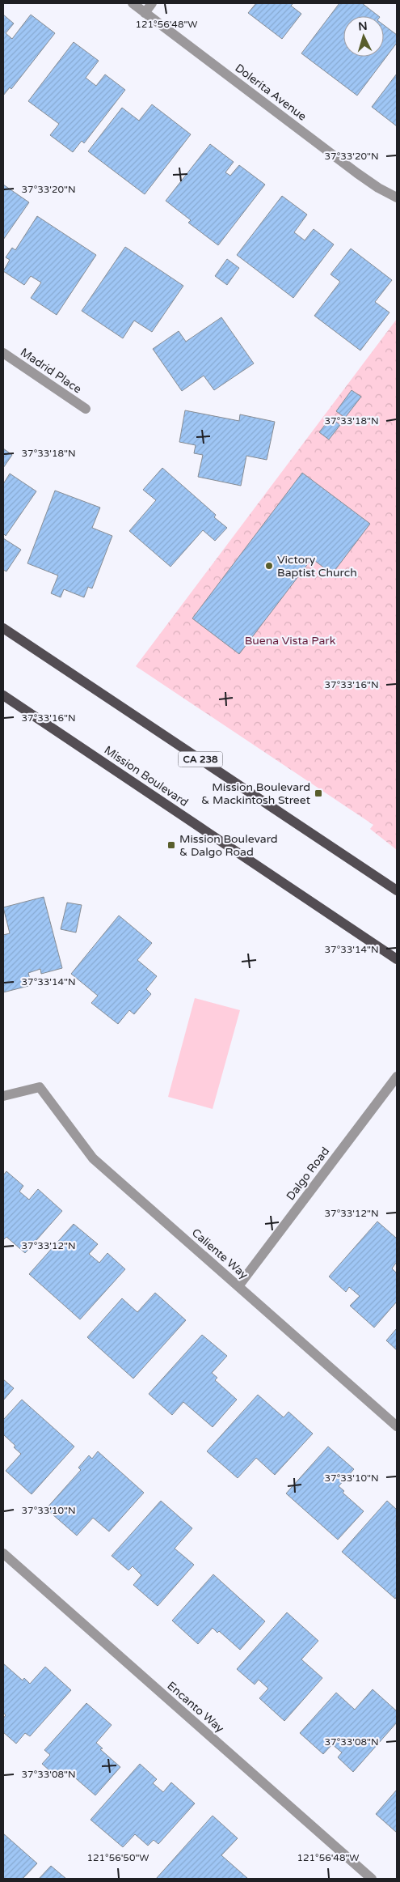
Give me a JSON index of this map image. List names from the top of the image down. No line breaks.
{"streets":{"main road":["CA 238","Mission Boulevard"],"street":["Dolerita Avenue","Madrid Place","Dalgo Road","Caliente Way","Encanto Way"]},"crossings":[["Dalgo Road","Caliente Way"]],"parks":["Buena Vista Park"],"places":{"other":["Victory Baptist Church"],"transit":["Mission Boulevard & Mackintosh Street","Mission Boulevard & Dalgo Road"]},"north":"top","coordinates":["121°56'48\"W","37°33'20\"N","37°33'18\"N","37°33'16\"N","37°33'14\"N","37°33'12\"N","37°33'10\"N","37°33'08\"N","121°56'50\"W"]}
